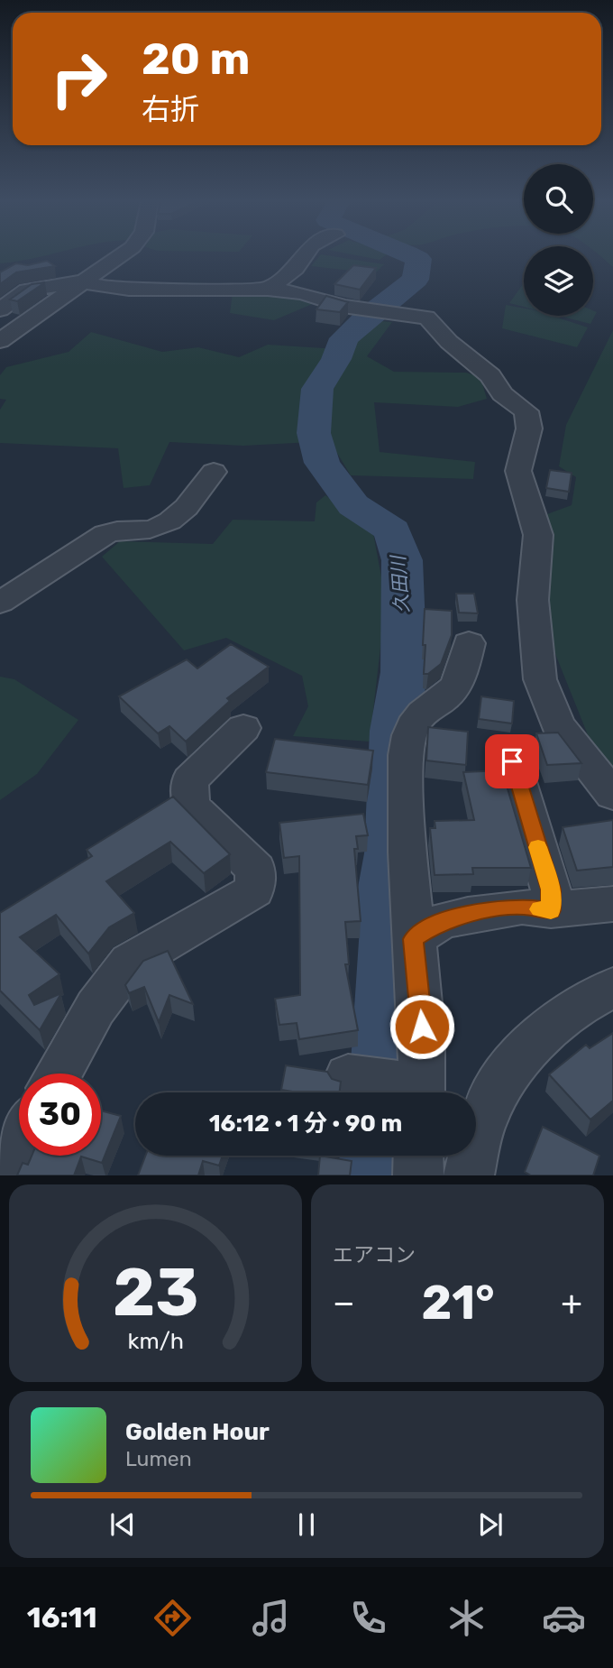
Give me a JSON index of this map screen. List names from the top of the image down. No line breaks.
{"water":["久田川"],"page":{"turn":["20 m","右折"],"limit":"30","trip":"16:12 · 1 分 · 90 m","tile":"エアコン","heat":["−","21°","+"],"song":["Golden Hour","Lumen"],"tabs":"16:11","gauge":["23","km/h"]}}
